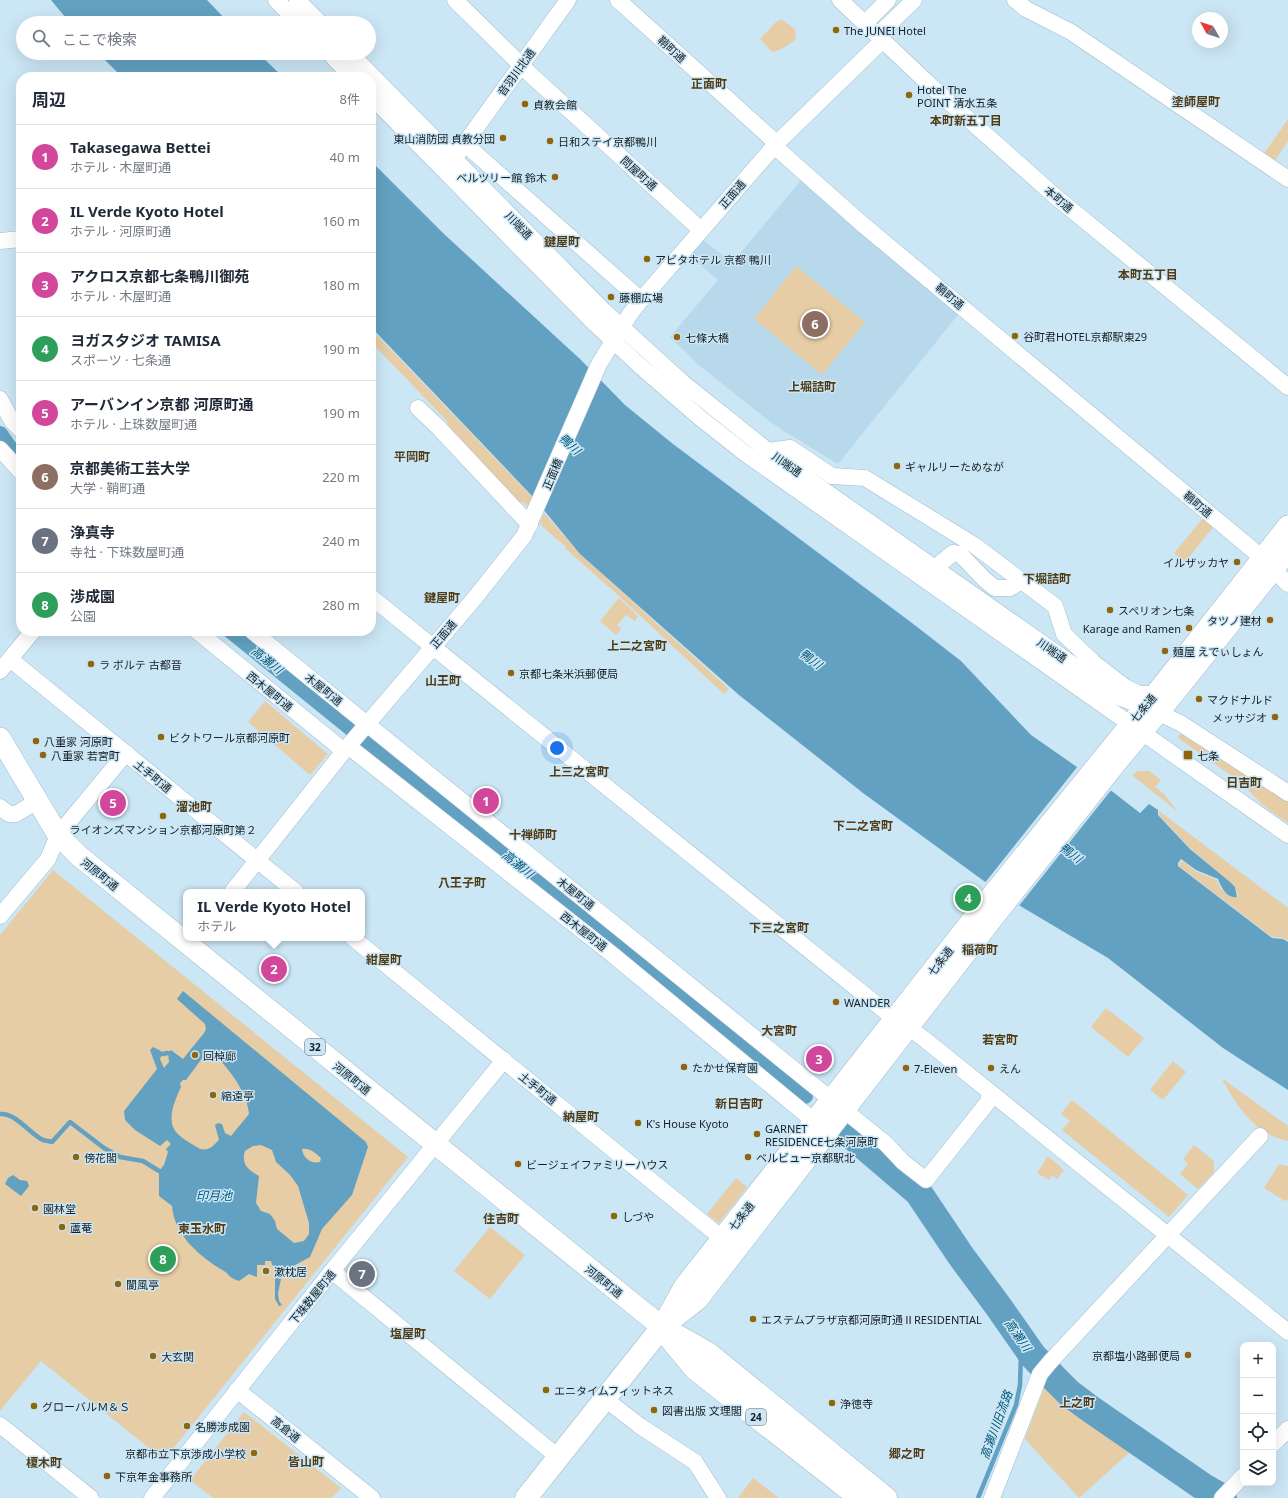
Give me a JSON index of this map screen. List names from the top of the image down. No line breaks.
{"streets":{"highway":["七条通","河原町通","24"],"main road":["32"],"street":["鞘町通","音羽川北通","問屋町通","正面通","本町通","川端通","正面橋","木屋町通","西木屋町通","土手町通","下珠数屋町通","高倉通"]},"crossings":[["鞘町通","正面通"],["鞘町通","七条通"],["音羽川北通","問屋町通"],["音羽川北通","川端通"],["問屋町通","正面通"],["正面通","本町通"],["正面通","川端通"],["正面通","正面橋"],["正面通","木屋町通"],["川端通","七条通"],["木屋町通","七条通"],["西木屋町通","七条通"],["七条通","土手町通"],["七条通","河原町通"],["土手町通","下珠数屋町通"],["河原町通","下珠数屋町通"],["下珠数屋町通","高倉通"]],"districts":["正面町","塗師屋町","本町新五丁目","鍵屋町","本町五丁目","上堀詰町","平岡町","下堀詰町","鍵屋町","上二之宮町","山王町","上三之宮町","日吉町","溜池町","下二之宮町","十禅師町","八王子町","下三之宮町","稲荷町","紺屋町","大宮町","若宮町","新日吉町","納屋町","住吉町","東玉水町","塩屋町","上之町","郷之町","皆山町","榎木町"],"water":["鴨川","高瀬川","印月池","高瀬川旧流路"],"places":{"other":["The JUNEI Hotel","Hotel The POINT 清水五条","貞教会館","東山消防団 貞教分団","日和ステイ京都鴨川","ベルツリー館 鈴木","アビタホテル 京都 鴨川","藤棚広場","谷町君HOTEL京都駅東29","七條大橋","ギャルリーためなが","イルザッカヤ","スペリオン七条","タツノ建材","Karage and Ramen","麵屋 えでぃしょん","ラ ポルテ 古都音","京都七条米浜郵便局","マクドナルド","メッサジオ","ビクトワール京都河原町","八重家 河原町","八重家 若宮町","ライオンズマンション京都河原町第２","WANDER","回棹廊","たかせ保育園","7-Eleven","えん","縮遠亭","K's House Kyoto","GARNET RESIDENCE七条河原町","傍花閣","ベルビュー京都駅北","ビージェイファミリーハウス","園林堂","しづや","蘆菴","漱枕居","閬風亭","エステムプラザ京都河原町通ⅡRESIDENTIAL","京都塩小路郵便局","大玄関","エニタイムフィットネス","浄徳寺","グローバルＭ＆Ｓ","図書出版 文理閣","名勝渉成園","京都市立下京渉成小学校","下京年金事務所"],"transit":["七条"]},"north":"top left","page":{"search":"ここで検索","heading":["周辺","8件"],"list":[{"mark":"1","name":"Takasegawa Bettei","note":"ホテル · 木屋町通","value":"40 m"},{"mark":"2","name":"IL Verde Kyoto Hotel","note":"ホテル · 河原町通","value":"160 m"},{"mark":"3","name":"アクロス京都七条鴨川御苑","note":"ホテル · 木屋町通","value":"180 m"},{"mark":"4","name":"ヨガス夕ジオ TAMISA","note":"スポーツ · 七条通","value":"190 m"},{"mark":"5","name":"アーバンイン京都 河原町通","note":"ホテル · 上珠数屋町通","value":"190 m"},{"mark":"6","name":"京都美術工芸大学","note":"大学 · 鞘町通","value":"220 m"},{"mark":"7","name":"浄真寺","note":"寺社 · 下珠数屋町通","value":"240 m"},{"mark":"8","name":"渉成園","note":"公園","value":"280 m"}],"pins":["6","1","5","4","2","3","8","7"],"popup":["IL Verde Kyoto Hotel","ホテル"],"map_buttons":["+","−"]}}
